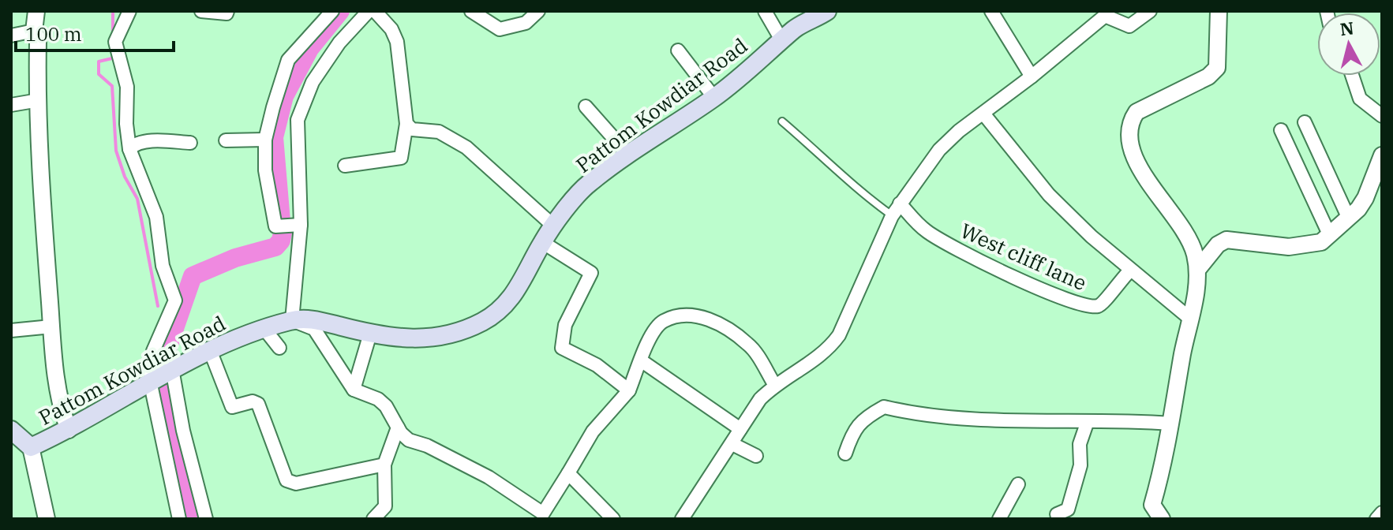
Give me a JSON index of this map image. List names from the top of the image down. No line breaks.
{"streets":{"main road":["Pattom Kowdiar Road"],"street":["West cliff lane"]},"scale_bar":"100 m","north":"top"}
